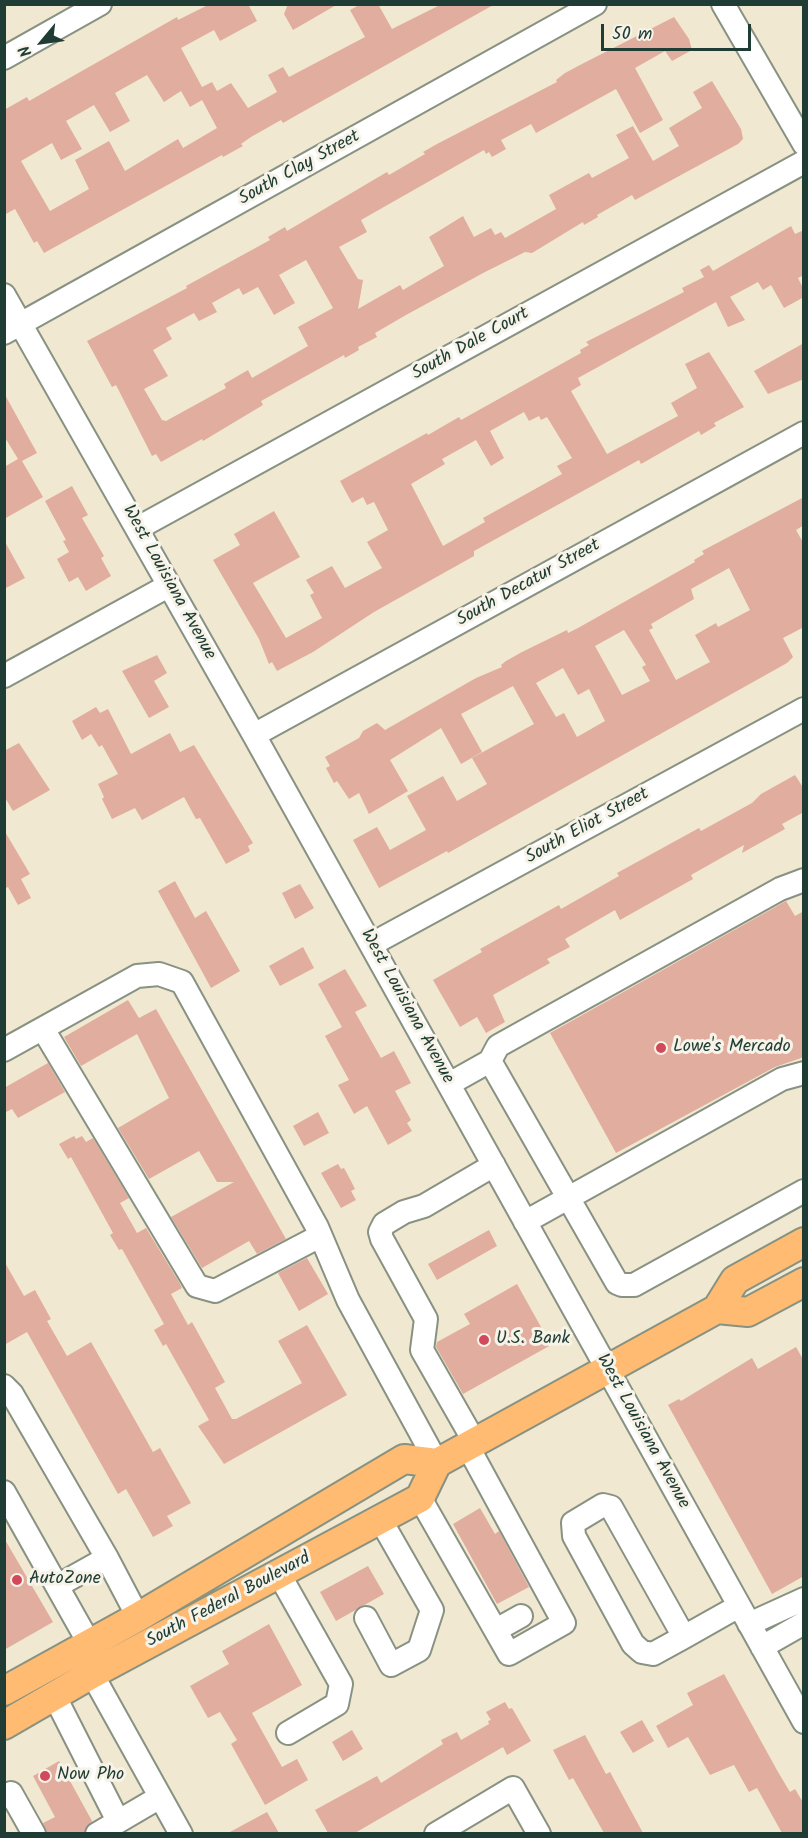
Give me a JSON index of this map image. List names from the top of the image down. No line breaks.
{"streets":{"main road":["South Federal Boulevard"],"street":["South Clay Street","South Dale Court","West Louisiana Avenue","South Decatur Street","South Eliot Street"]},"crossings":[["South Clay Street","West Louisiana Avenue"],["South Dale Court","West Louisiana Avenue"],["West Louisiana Avenue","South Decatur Street"],["West Louisiana Avenue","South Eliot Street"]],"places":["Lowe's Mercado","U.S. Bank","AutoZone","Now Pho"],"scale_bar":"50 m","north":"bottom left"}
